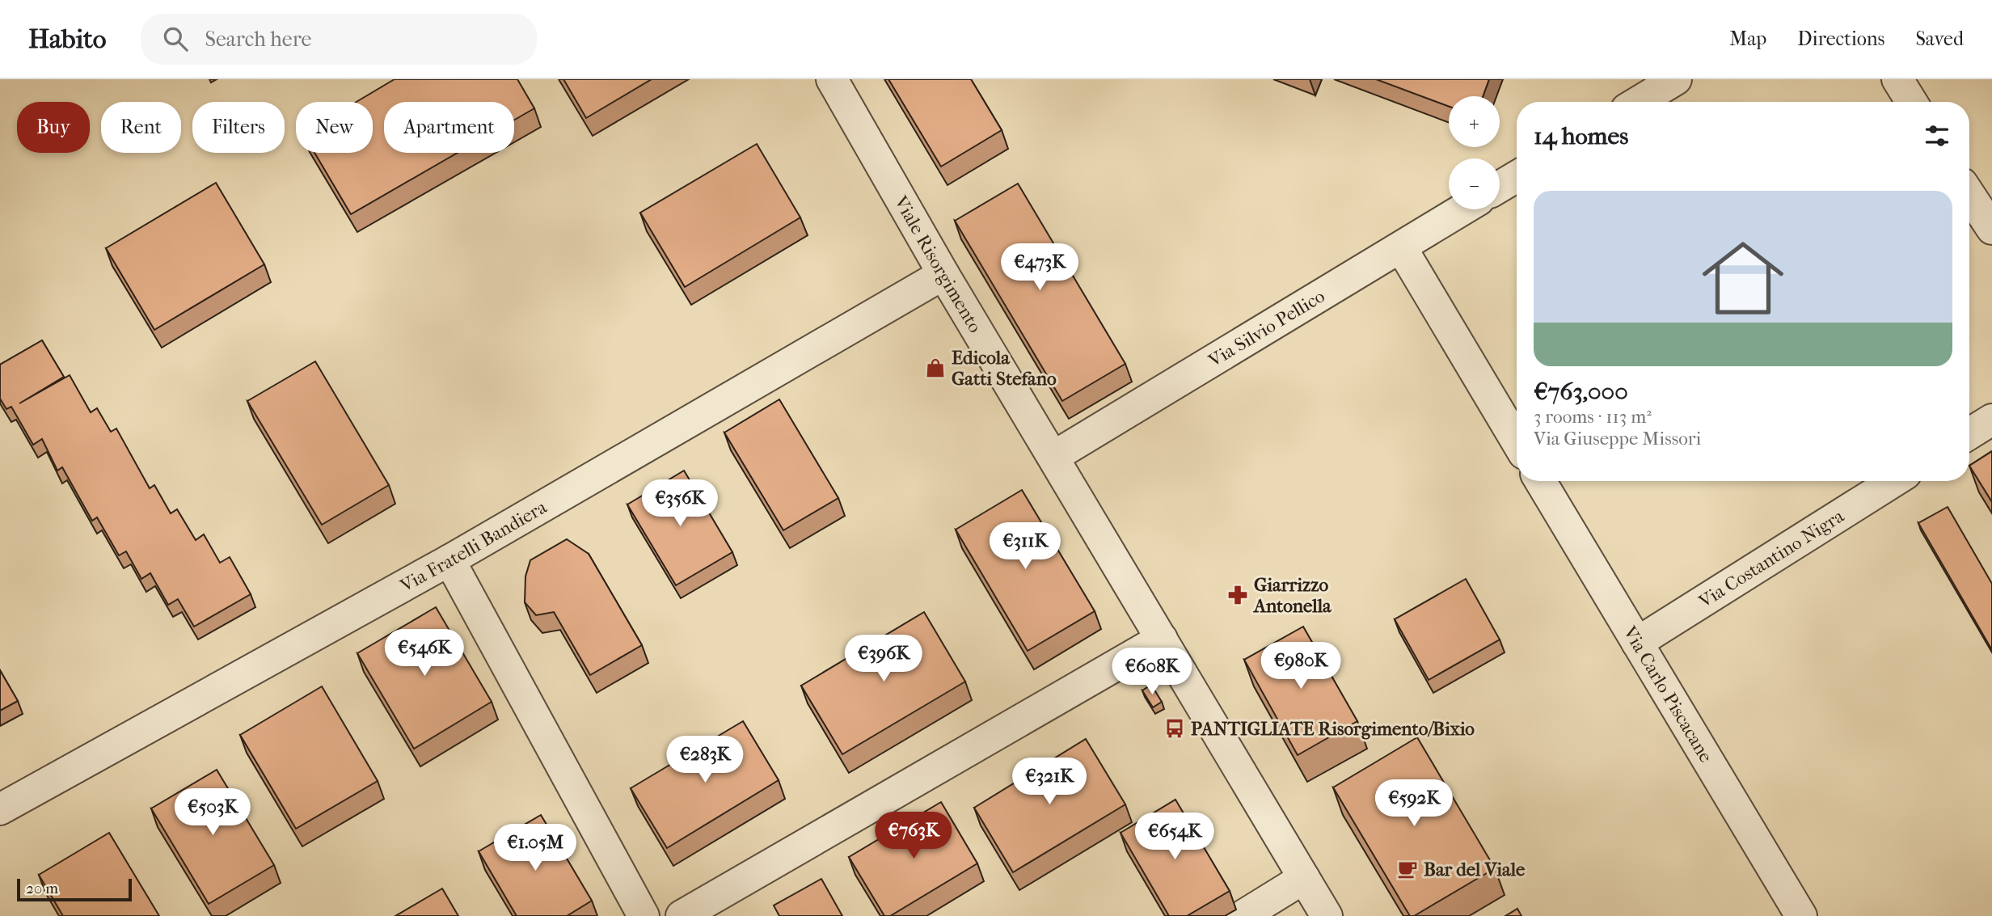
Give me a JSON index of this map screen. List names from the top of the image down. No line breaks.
{"streets":{"street":["Viale Risorgimento","Via Silvio Pellico","Via Fratelli Bandiera","Via Costantino Nigra","Via Carlo Piscacane"]},"crossings":[["Viale Risorgimento","Via Silvio Pellico"],["Viale Risorgimento","Via Fratelli Bandiera"],["Via Costantino Nigra","Via Carlo Piscacane"]],"places":{"shop":["Edicola Gatti Stefano"],"pharmacy":["Giarrizzo Antonella"],"bus stop":["PANTIGLIATE Risorgimento/Bixio"],"cafe":["Bar del Viale"]},"scale_bar":"20 m","page":{"header":"Habito","search":"Search here","nav":["Map","Directions","Saved"],"map_buttons":["+","−"],"chip":["Buy","Rent","Filters","New","Apartment"],"heading":"14 homes","list":[{"name":"€763,000","note":"3 rooms · 113 m² · Via Giuseppe Missori"}],"price":["€473K","€356K","€311K","€546K","€396K","€980K","€608K","€283K","€321K","€592K","€503K","€763K","€654K","€1.05M"],"scale":"20 m"}}
